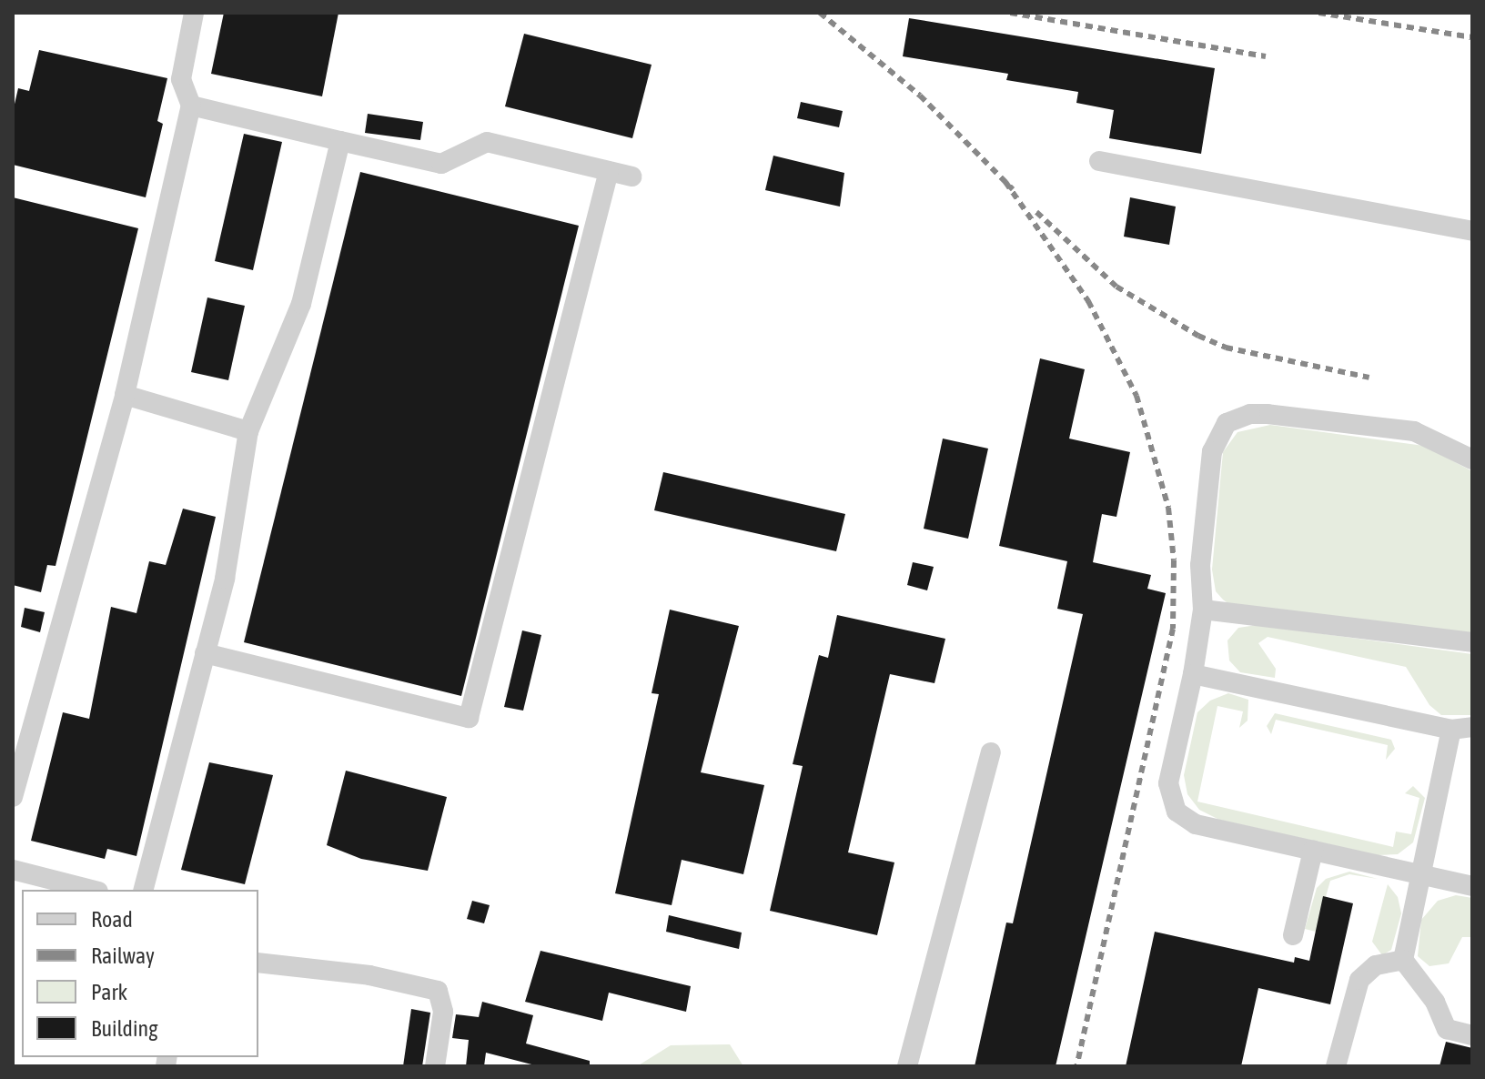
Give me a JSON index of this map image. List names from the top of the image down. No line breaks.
{"legend":["Road","Railway","Park","Building"]}
